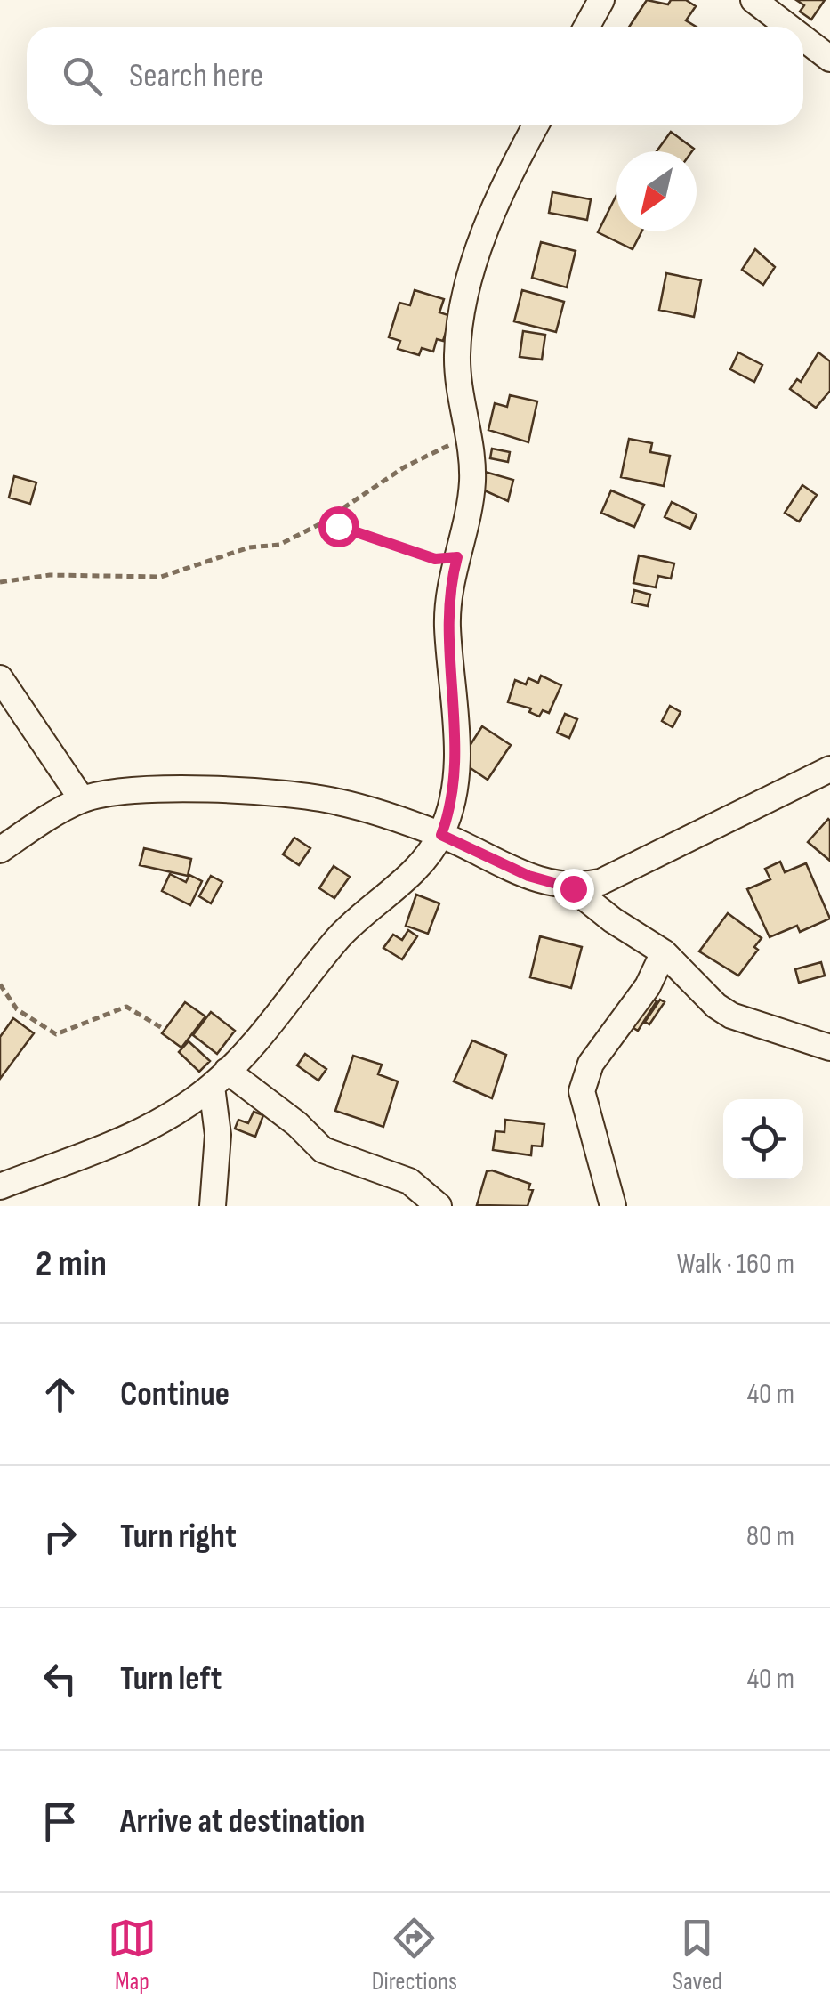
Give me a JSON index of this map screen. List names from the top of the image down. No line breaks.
{"north":"bottom left","page":{"search":"Search here","heading":["2 min","Walk · 160 m"],"list":[["Continue","40 m"],["Turn right","80 m"],["Turn left","40 m"],"Arrive at destination"],"nav":["Map","Directions","Saved"]}}
